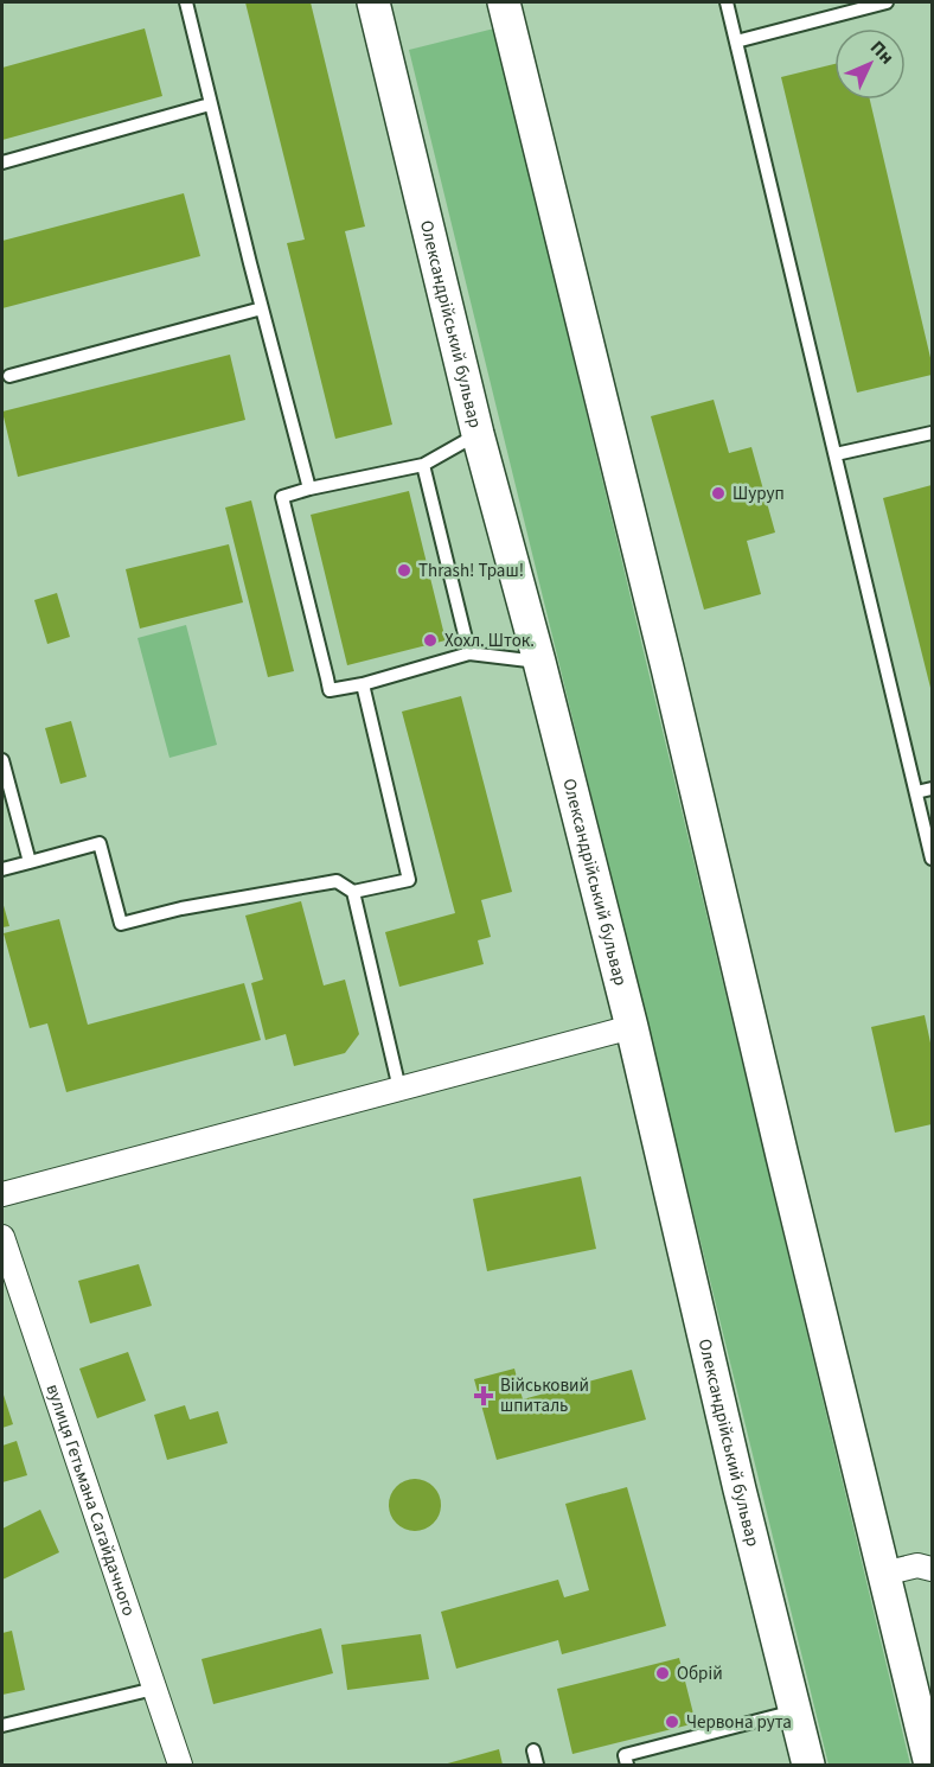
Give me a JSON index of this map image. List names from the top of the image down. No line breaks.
{"streets":{"main road":["Олександрійський бульвар"],"street":["вулиця Гетьмана Сагайдачного"]},"places":{"other":["Шуруп","Thrash! Траш!","Хохл. Шток.","Обрій","Червона рута"],"health":["Військовий шпиталь"]},"north":"top right"}
